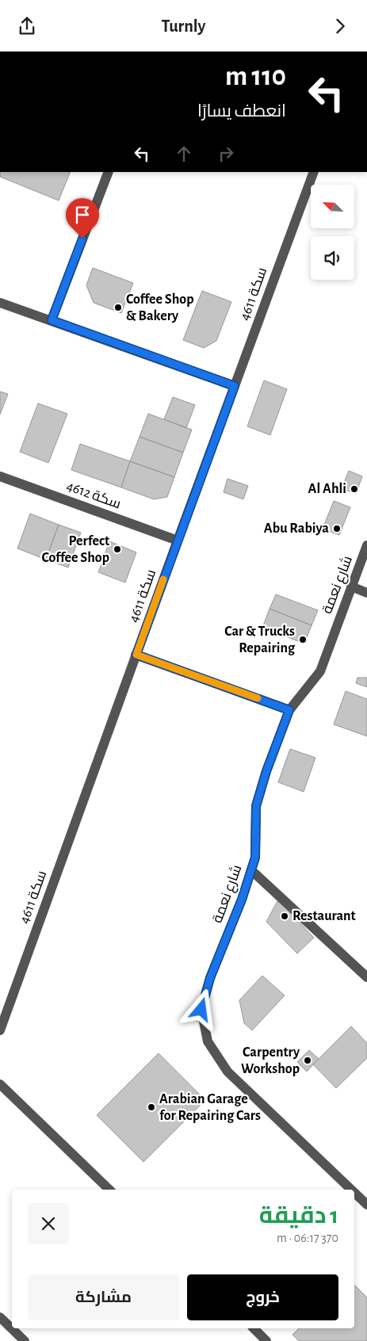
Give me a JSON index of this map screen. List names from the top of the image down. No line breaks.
{"streets":{"street":["سكة 4611","سكة 4612","شارع نعمة"]},"crossings":[["سكة 4611","سكة 4612"]],"places":["Coffee Shop & Bakery","Al Ahli","Abu Rabiya","Perfect Coffee Shop","Car & Trucks Repairing","Restaurant","Carpentry Workshop","Arabian Garage for Repairing Cars"],"north":"top left","page":{"header":"Turnly","turn":["110 m","انعطف يسارًا"],"heading":["1 دقيقة","370 m · 06:17"],"buttons":["خروج","مشاركة"]}}
